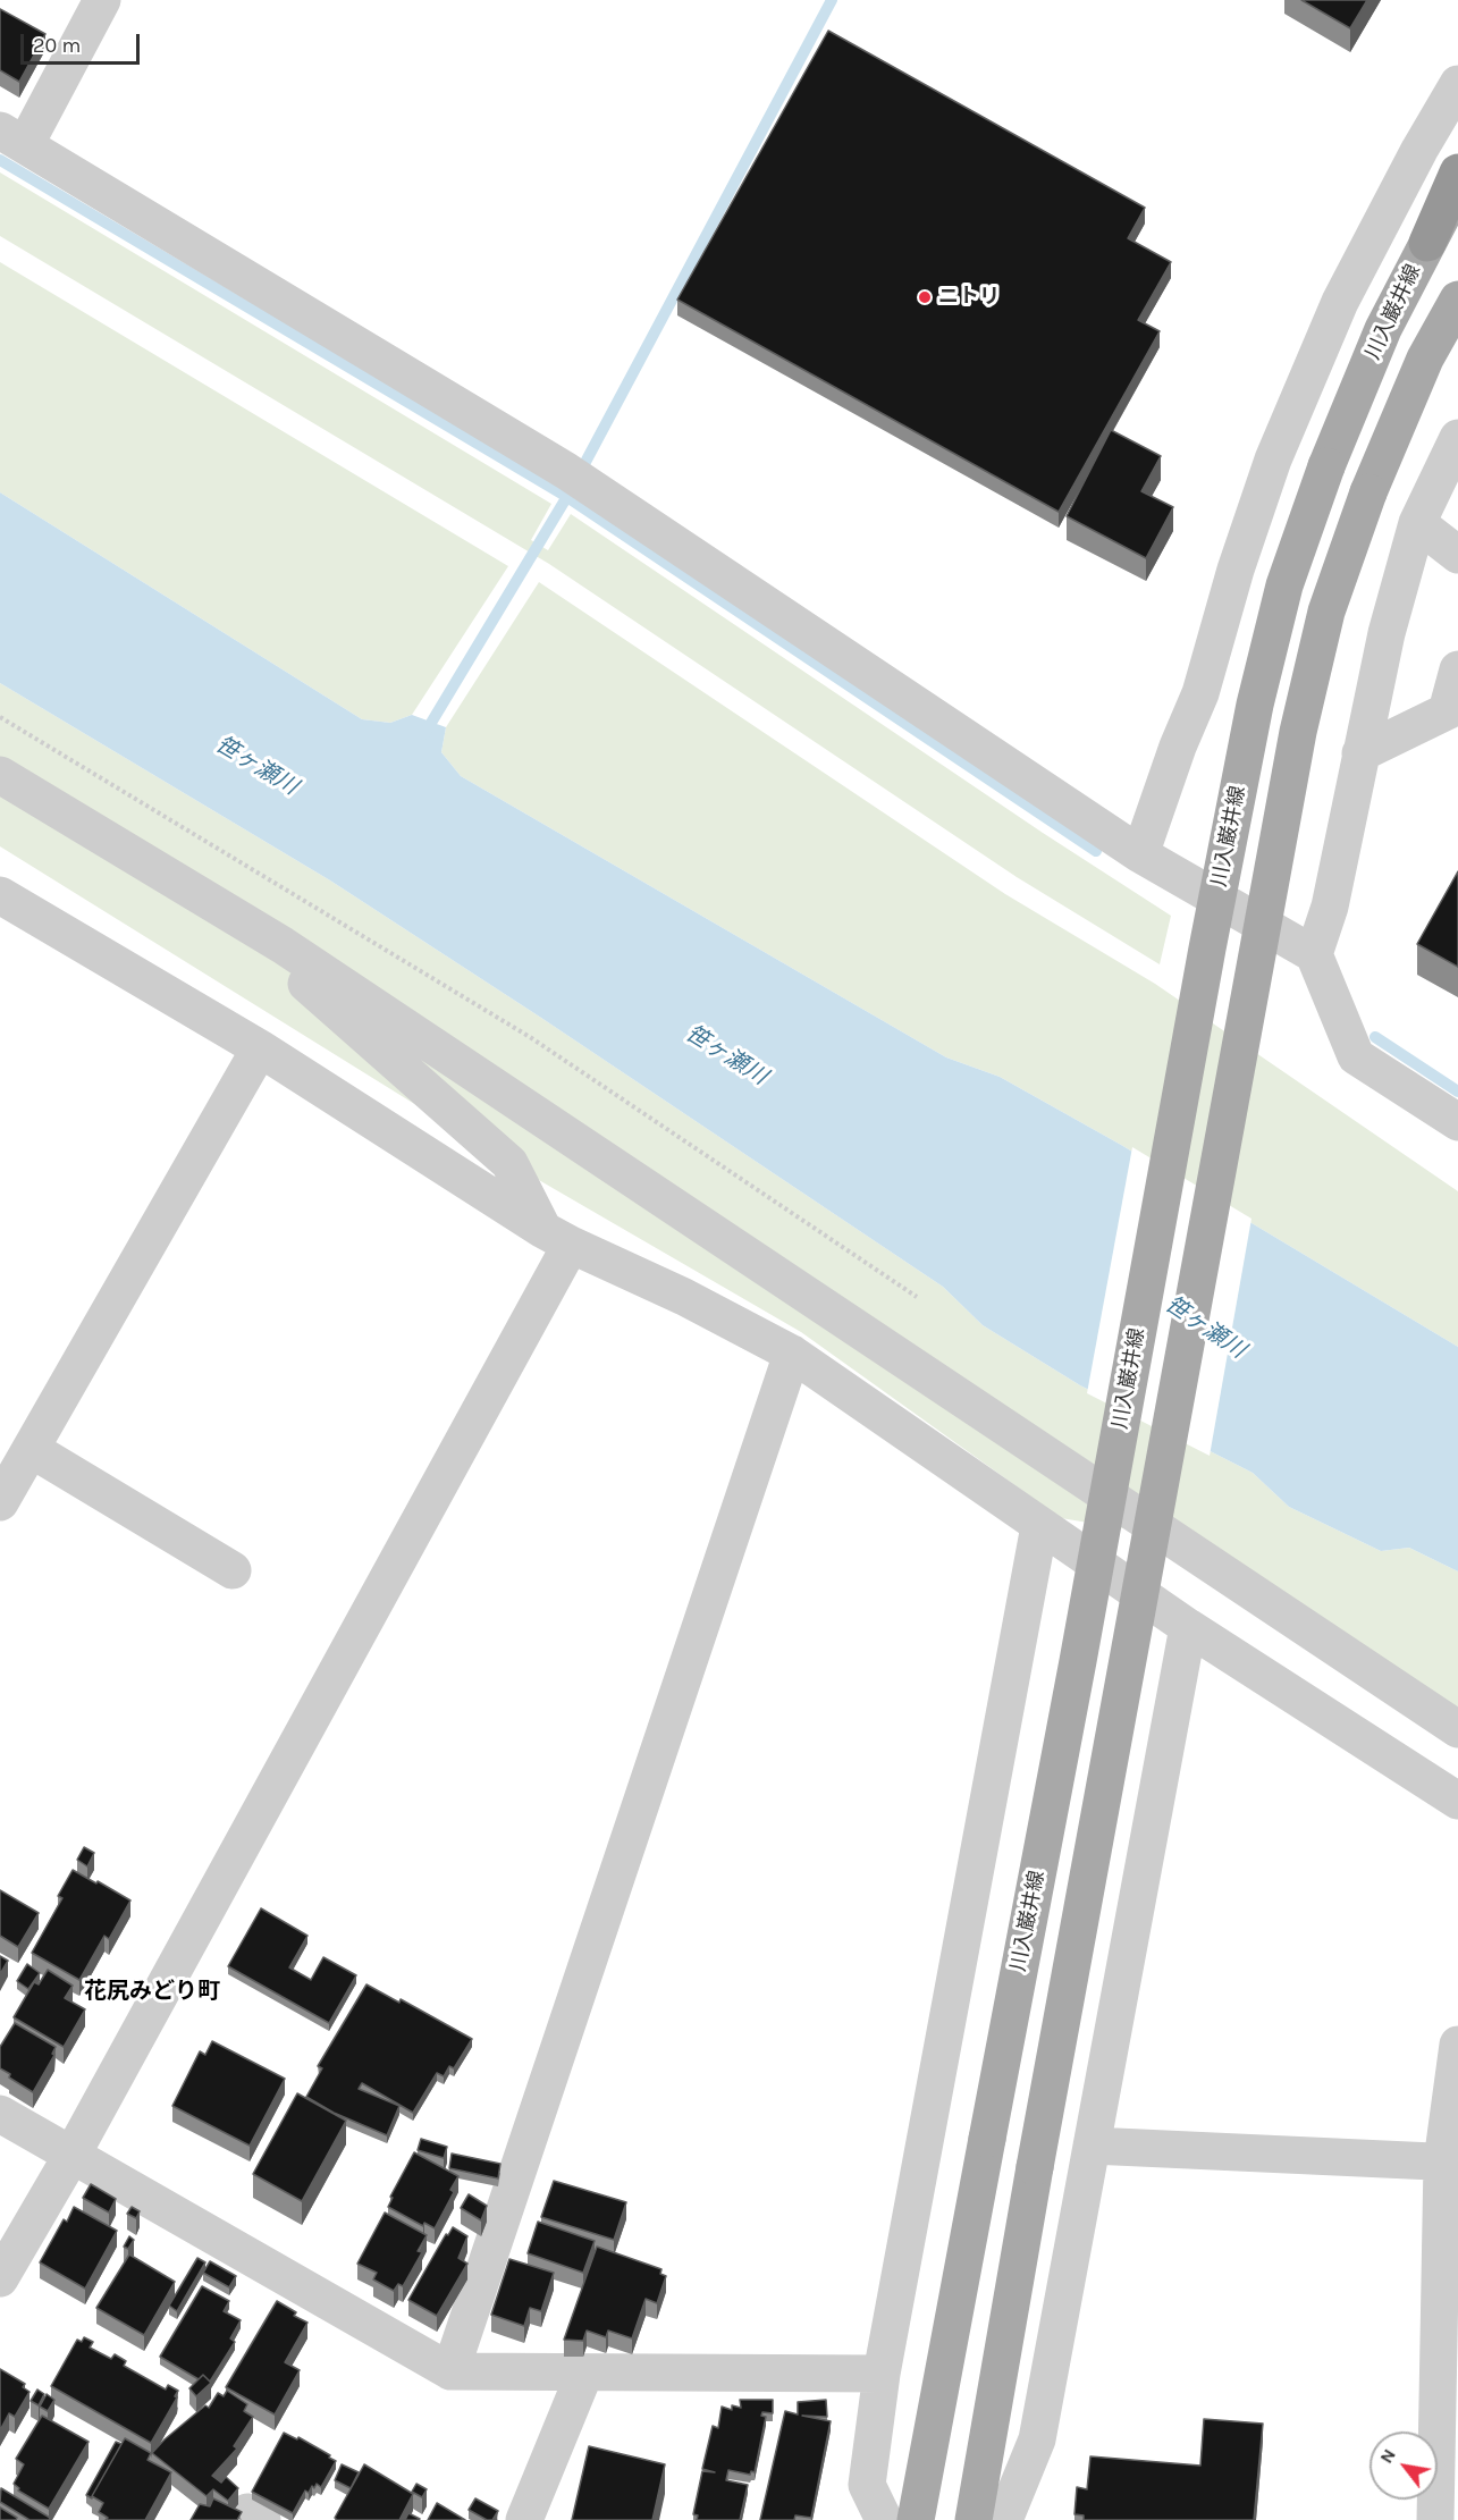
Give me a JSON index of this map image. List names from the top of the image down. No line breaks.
{"streets":{"main road":["川入巌井線"]},"districts":["花尻みどり町"],"water":["笹ヶ瀬川"],"places":["ニトリ"],"scale_bar":"20 m","north":"top left"}
